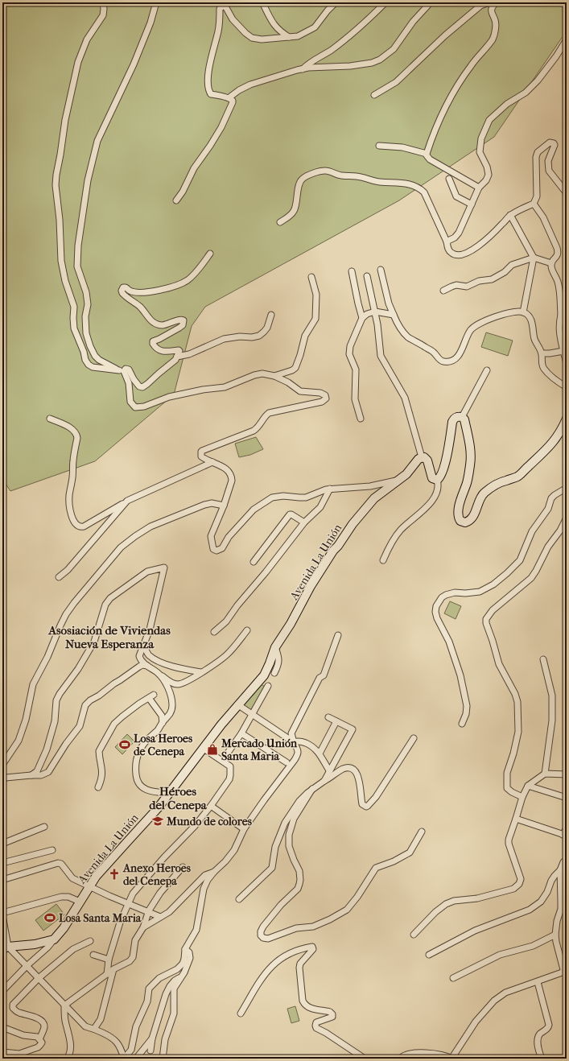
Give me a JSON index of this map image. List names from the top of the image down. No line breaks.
{"streets":{"main road":["Avenida La Unión"]},"districts":["Asosiación de Viviendas Nueva Esperanza","Héroes del Cenepa"],"places":{"sports":["Losa Heroes de Cenepa","Losa Santa Maria"],"shop":["Mercado Unión Santa Maria"],"school or university":["Mundo de colores"],"church":["Anexo Heroes del Cenepa"]}}
